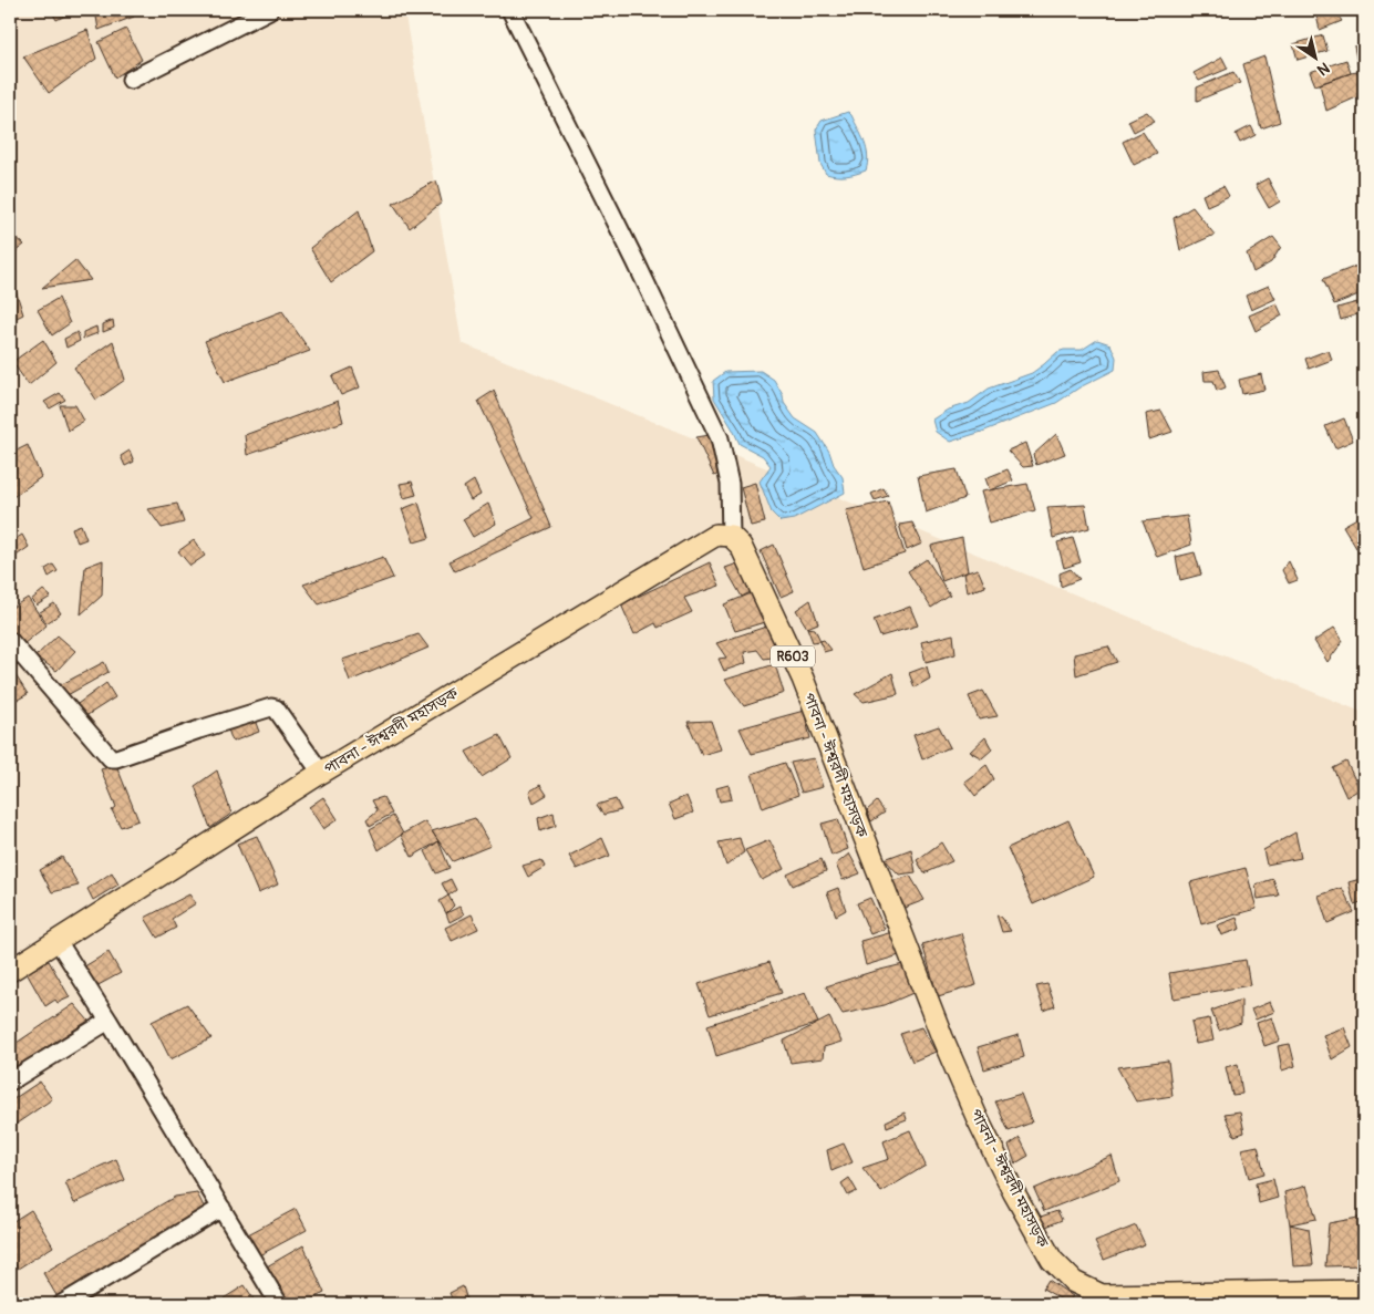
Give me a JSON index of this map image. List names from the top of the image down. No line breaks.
{"streets":{"main road":["R603","পাবনা - ঈশ্বরদী মহাসড়ক"]},"north":"bottom right"}
